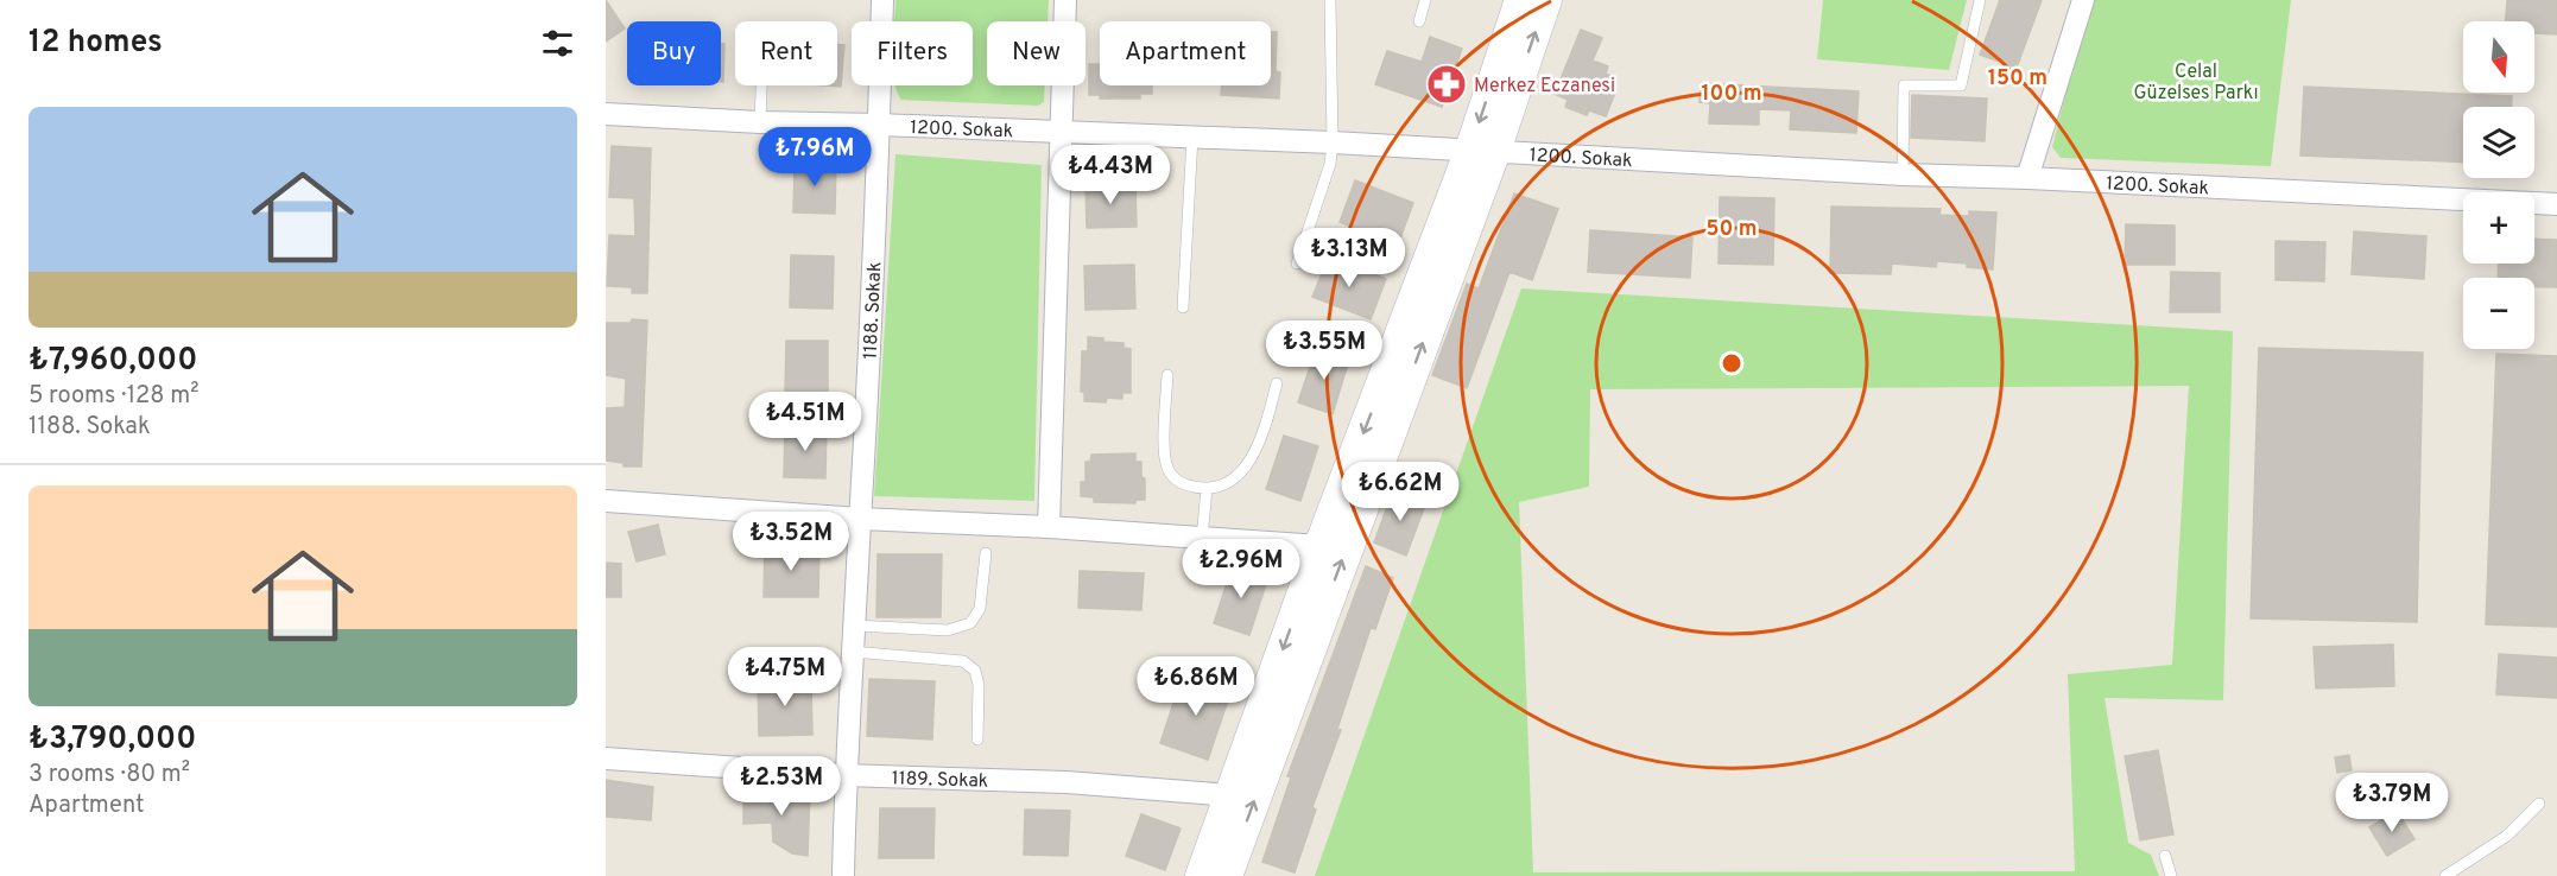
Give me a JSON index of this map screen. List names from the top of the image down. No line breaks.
{"streets":{"street":["1200. Sokak","1188. Sokak","1189. Sokak"]},"crossings":[["1200. Sokak","1188. Sokak"],["1188. Sokak","1189. Sokak"]],"parks":["Celal Güzelses Parkı"],"places":{"pharmacy":["Merkez Eczanesi"]},"north":"bottom","page":{"heading":"12 homes","map_buttons":["+","−"],"chip":["Buy","Rent","Filters","New","Apartment"],"list":[{"name":"₺7,960,000","note":"5 rooms · 128 m² · 1188. Sokak"},{"name":"₺3,790,000","note":"3 rooms · 80 m² · Apartment"}],"price":["₺7.96M","₺4.43M","₺3.13M","₺3.55M","₺4.51M","₺6.62M","₺3.52M","₺2.96M","₺4.75M","₺6.86M","₺2.53M","₺3.79M"]},"rings":["150 m","100 m","50 m"]}
